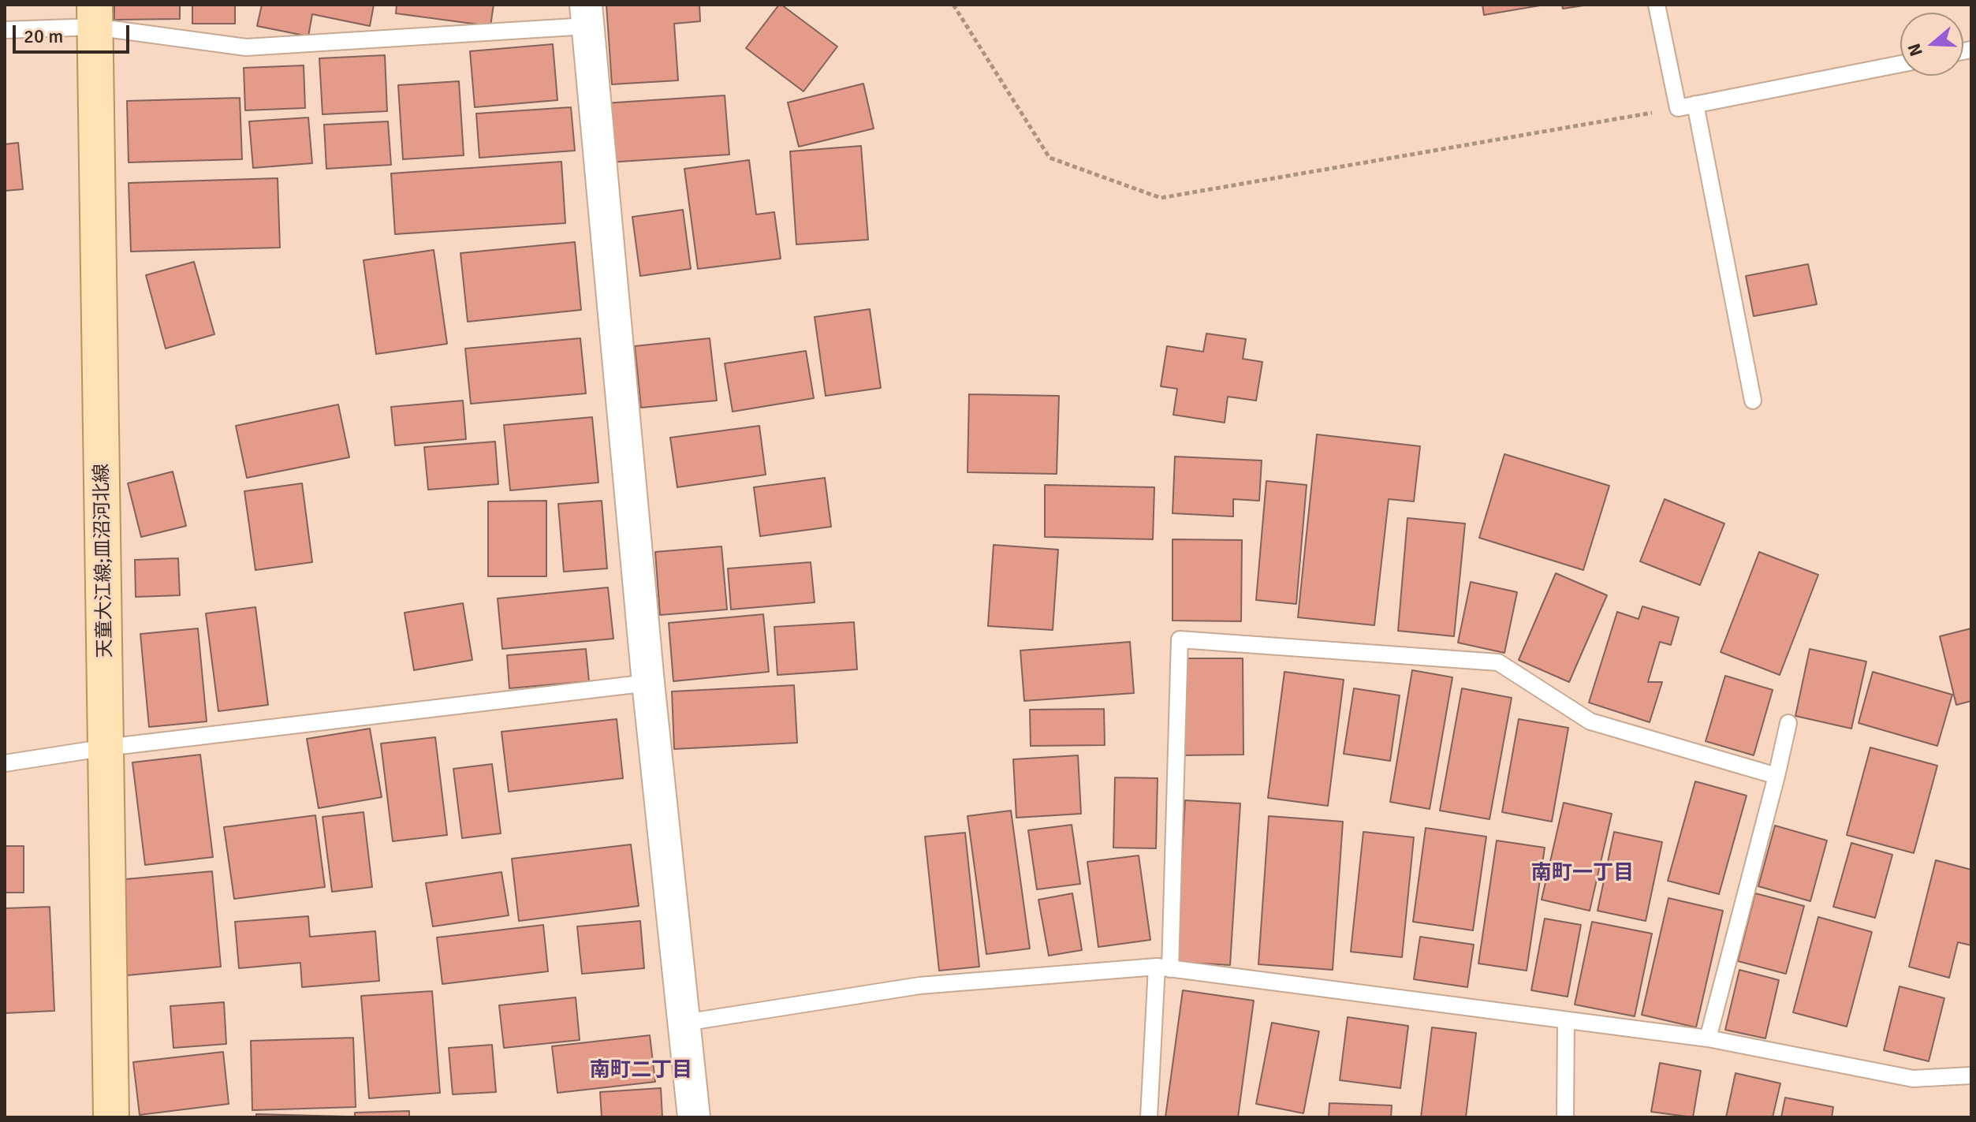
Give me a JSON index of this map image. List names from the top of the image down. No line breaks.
{"streets":{"main road":["天童大江線;皿沼河北線"]},"districts":["南町一丁目","南町二丁目"],"scale_bar":"20 m","north":"left"}
